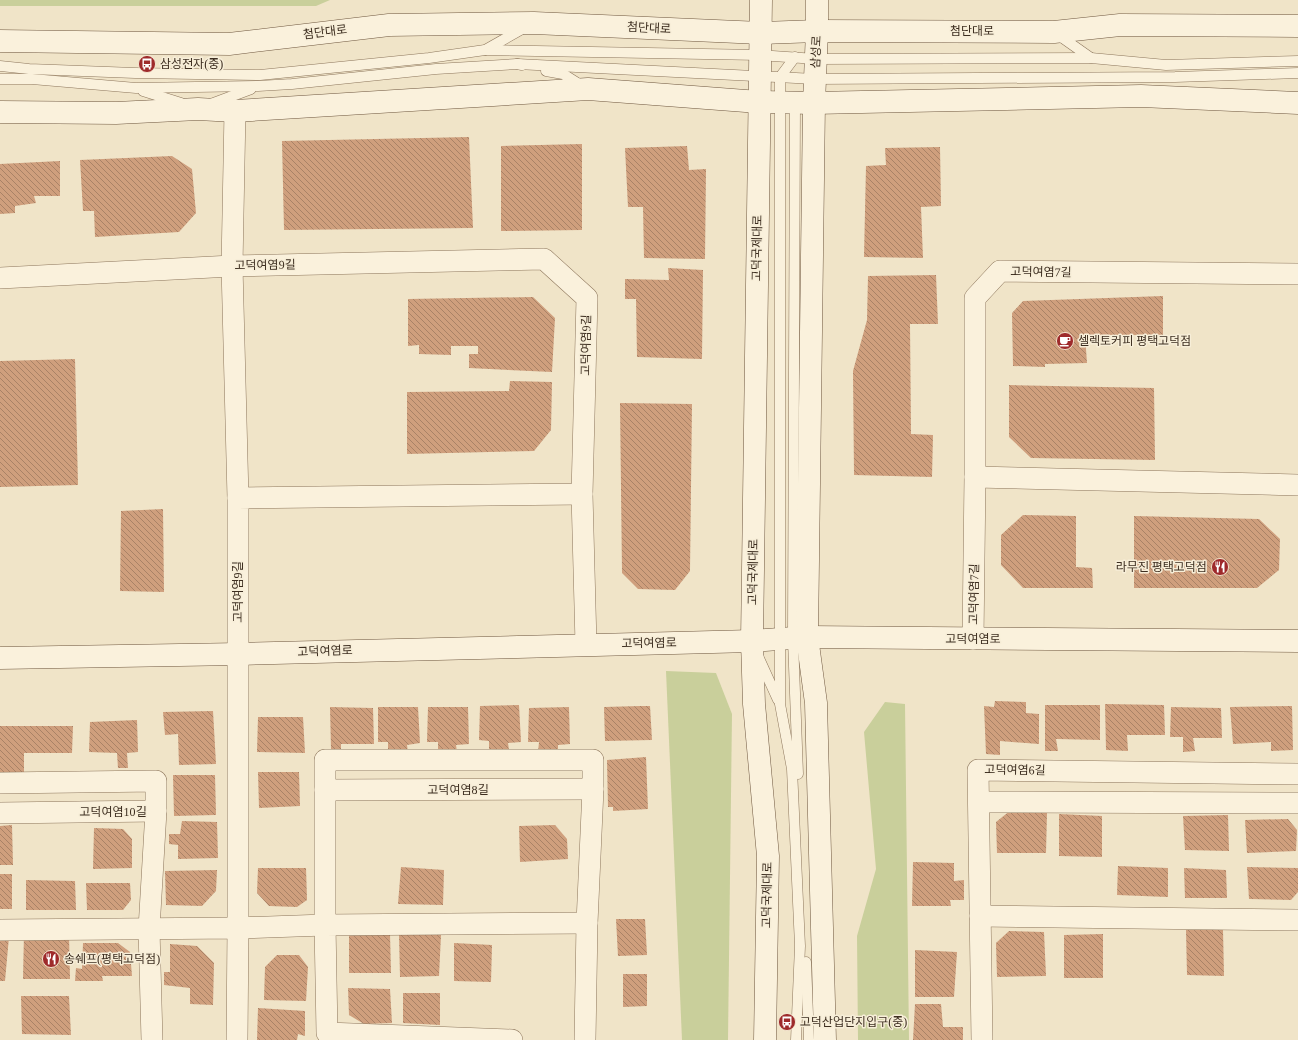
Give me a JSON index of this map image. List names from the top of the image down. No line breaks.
{"streets":{"street":["첨단대로","삼성로","고덕국제대로","고덕여염9길","고덕여염7길","고덕여염로","고덕여염6길","고덕여염8길","고덕여염10길"]},"crossings":[["첨단대로","삼성로"],["삼성로","고덕국제대로"],["고덕국제대로","고덕여염로"],["고덕여염9길","고덕여염로"],["고덕여염7길","고덕여염로"]],"places":{"bus stop":["삼성전자(중)","고덕산업단지입구(중)"],"cafe":["셀렉토커피 평택고덕점"],"restaurant":["라무진 평택고덕점","송쉐프(평택고덕점)"]}}
